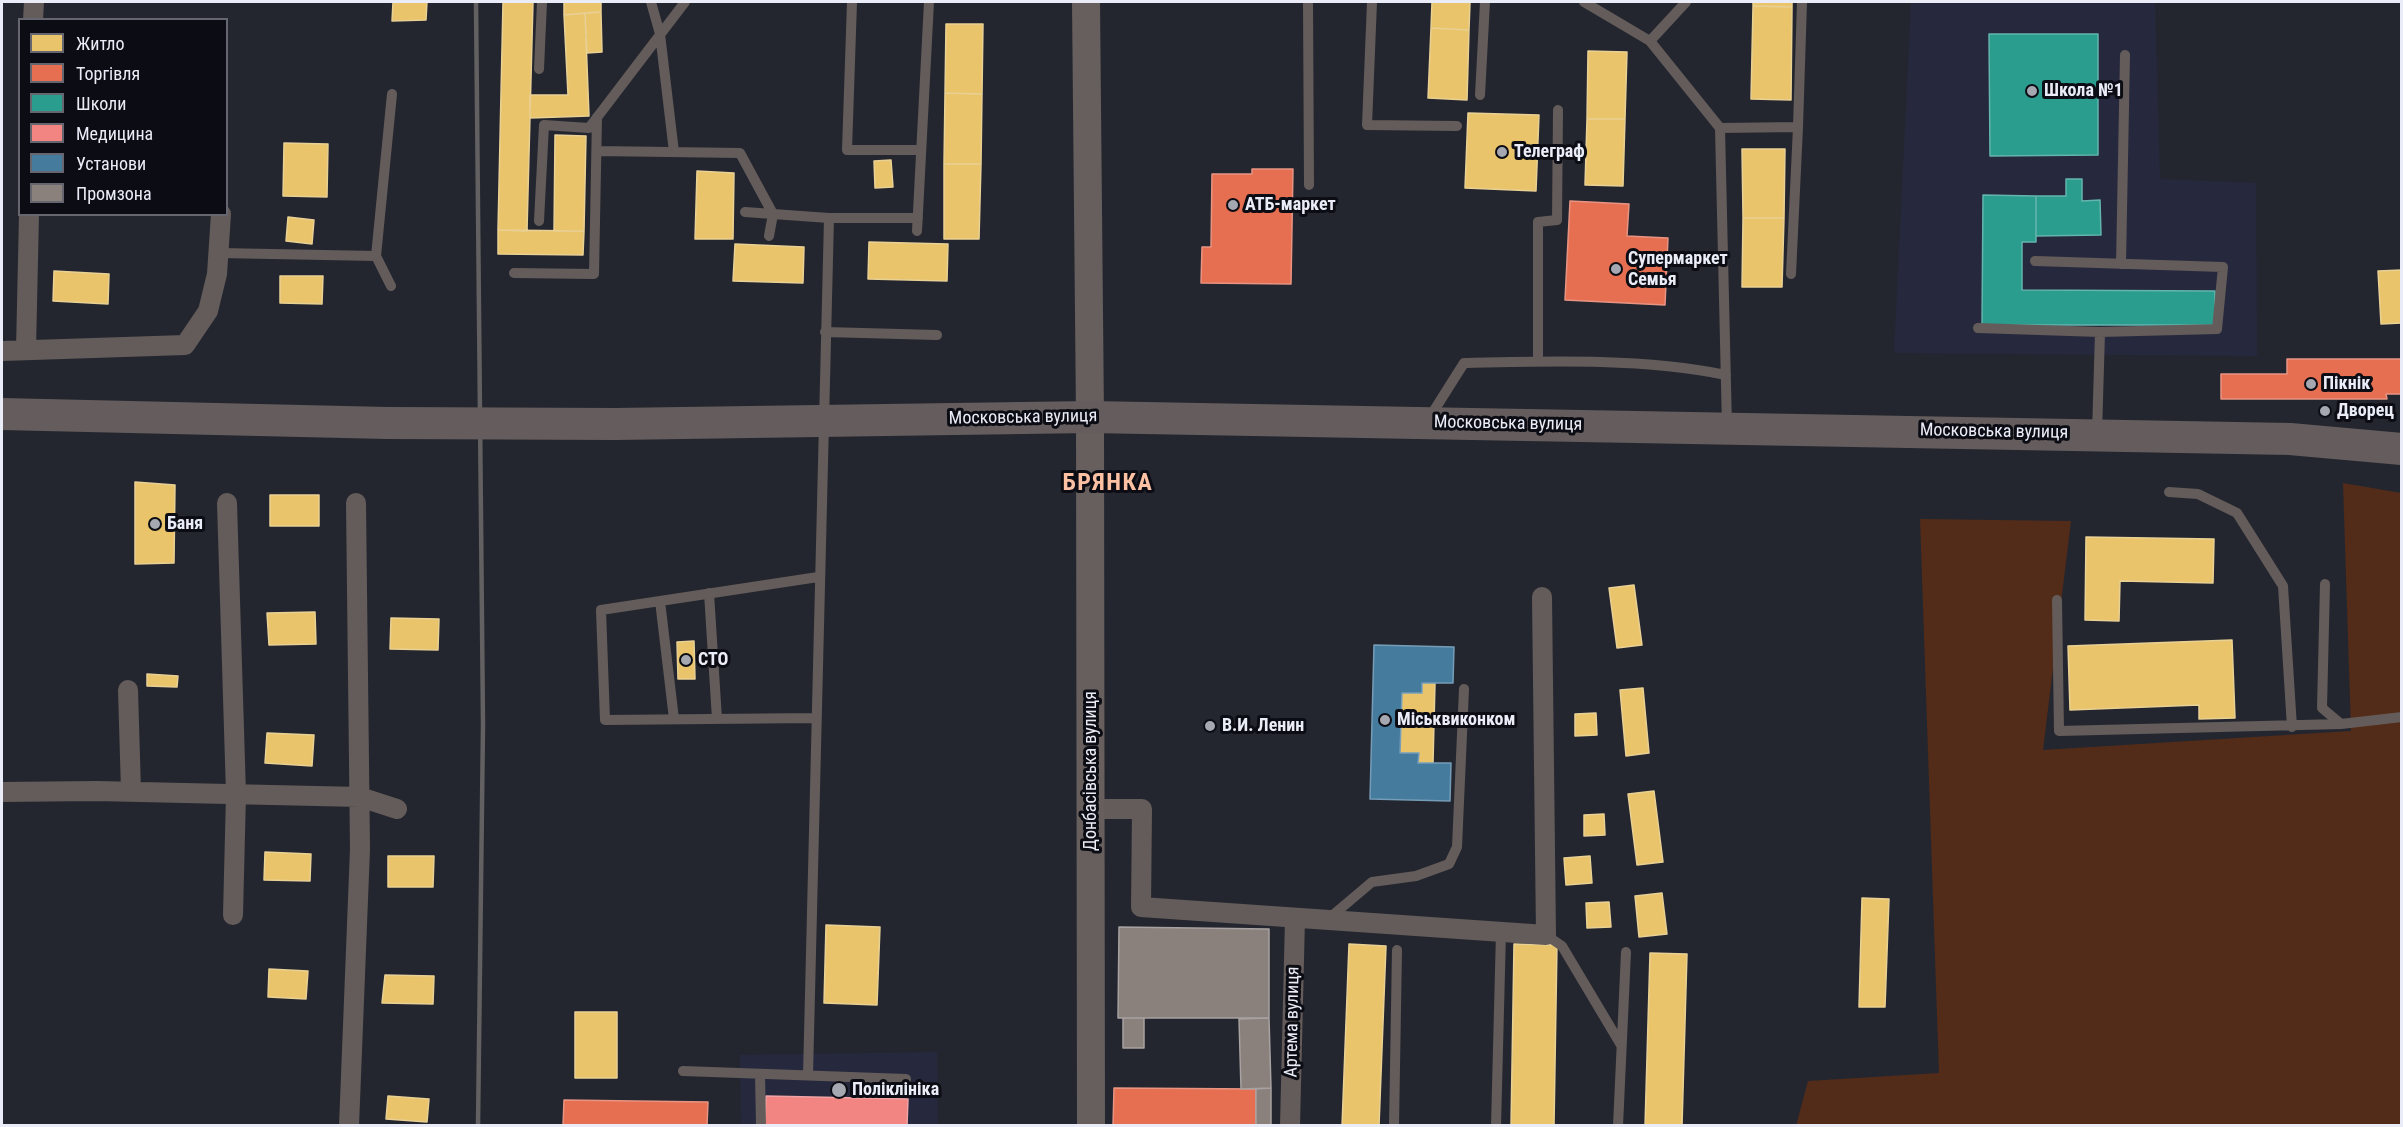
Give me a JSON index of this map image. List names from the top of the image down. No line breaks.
{"streets":{"main road":["Московська вулиця"],"street":["Донбасівська вулиця","Артема вулиця"]},"crossings":[["Московська вулиця","Донбасівська вулиця"]],"districts":["БРЯНКА"],"places":["Школа №1","Телеграф","АТБ-маркет","Супермаркет Семья","Пікнік","Дворец","Баня","СТО","Міськвиконком","В.И. Ленин","Поліклініка"],"legend":["Житло","Торгівля","Школи","Медицина","Установи","Промзона"]}
